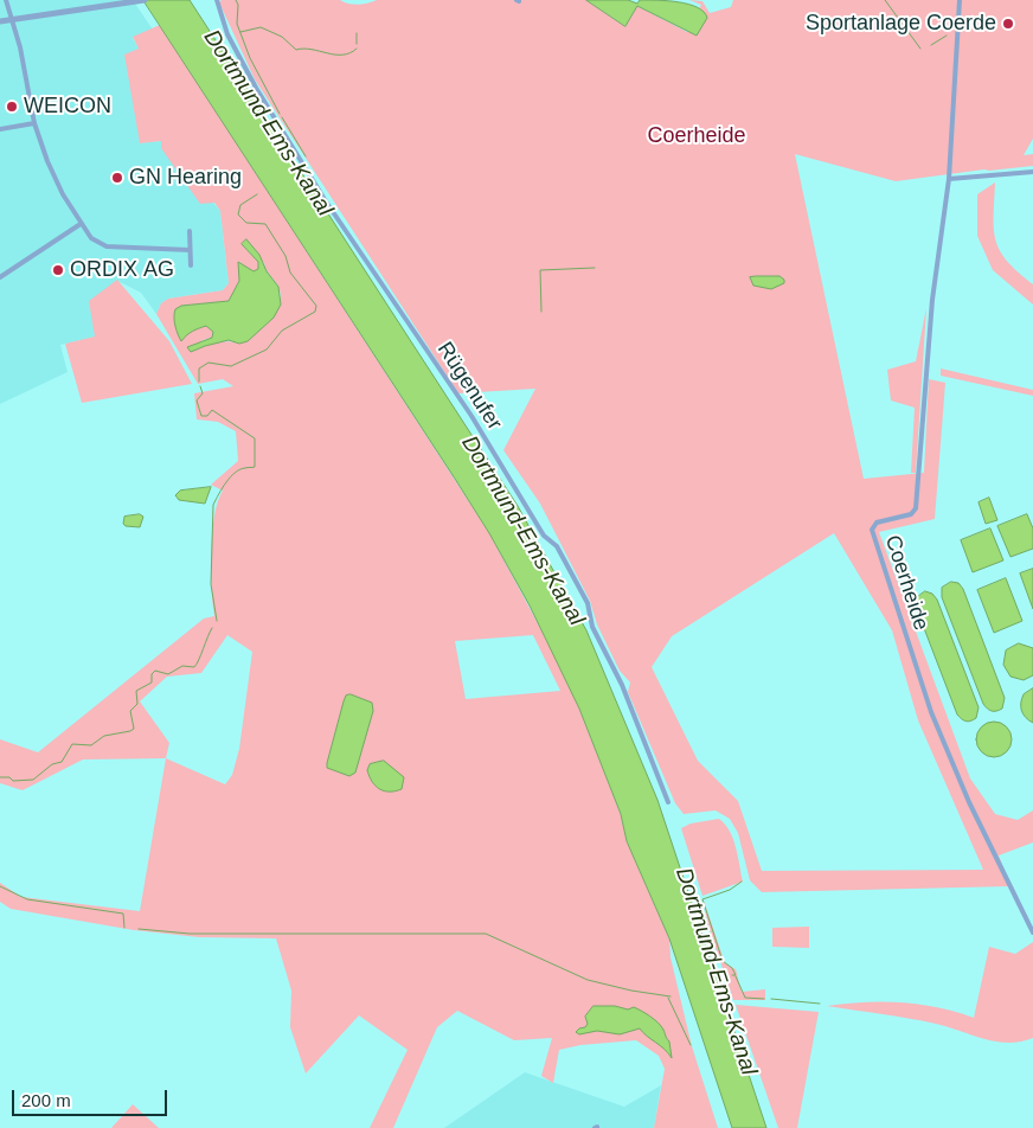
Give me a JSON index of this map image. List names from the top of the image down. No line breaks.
{"streets":{"street":["Rügenufer","Coerheide"]},"water":["Dortmund-Ems-Kanal"],"parks":["Coerheide"],"places":["Sportanlage Coerde","WEICON","GN Hearing","ORDIX AG"],"scale_bar":"200 m"}
